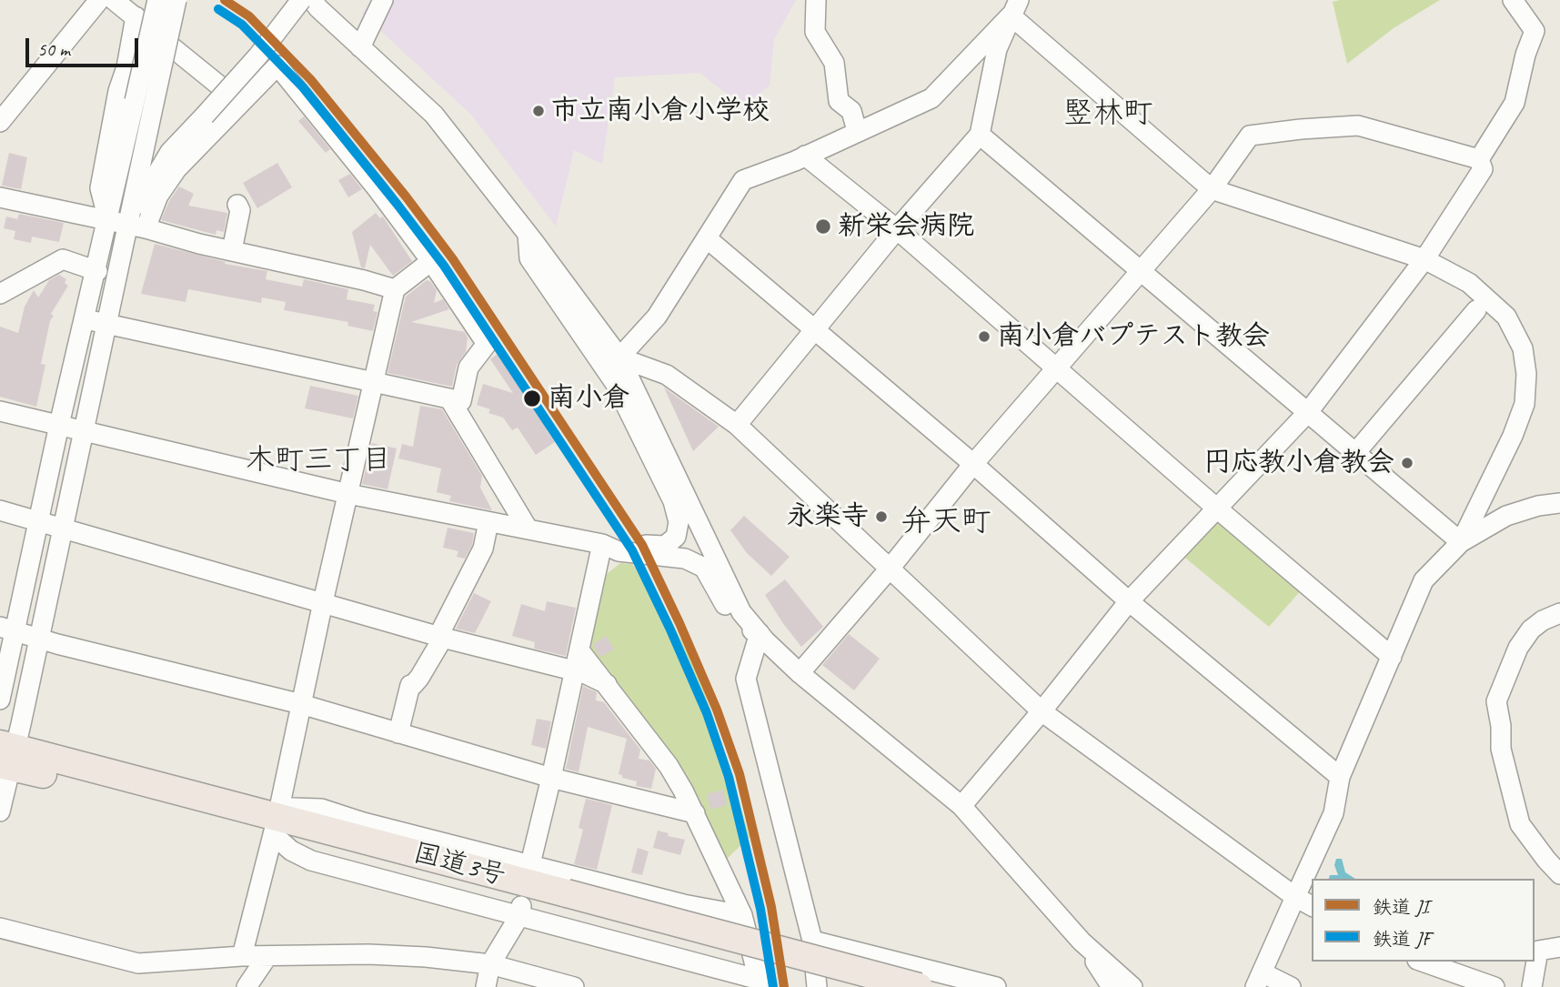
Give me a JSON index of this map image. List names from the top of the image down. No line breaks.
{"streets":{"highway":["国道3号"]},"districts":["竪林町","木町三丁目","弁天町"],"places":["市立南小倉小学校","新栄会病院","南小倉バプテスト教会","南小倉","円応教小倉教会","永楽寺"],"lines":["rail line JI","rail line JF"],"legend":["鉄道 JI","鉄道 JF"],"scale_bar":"50 m"}
